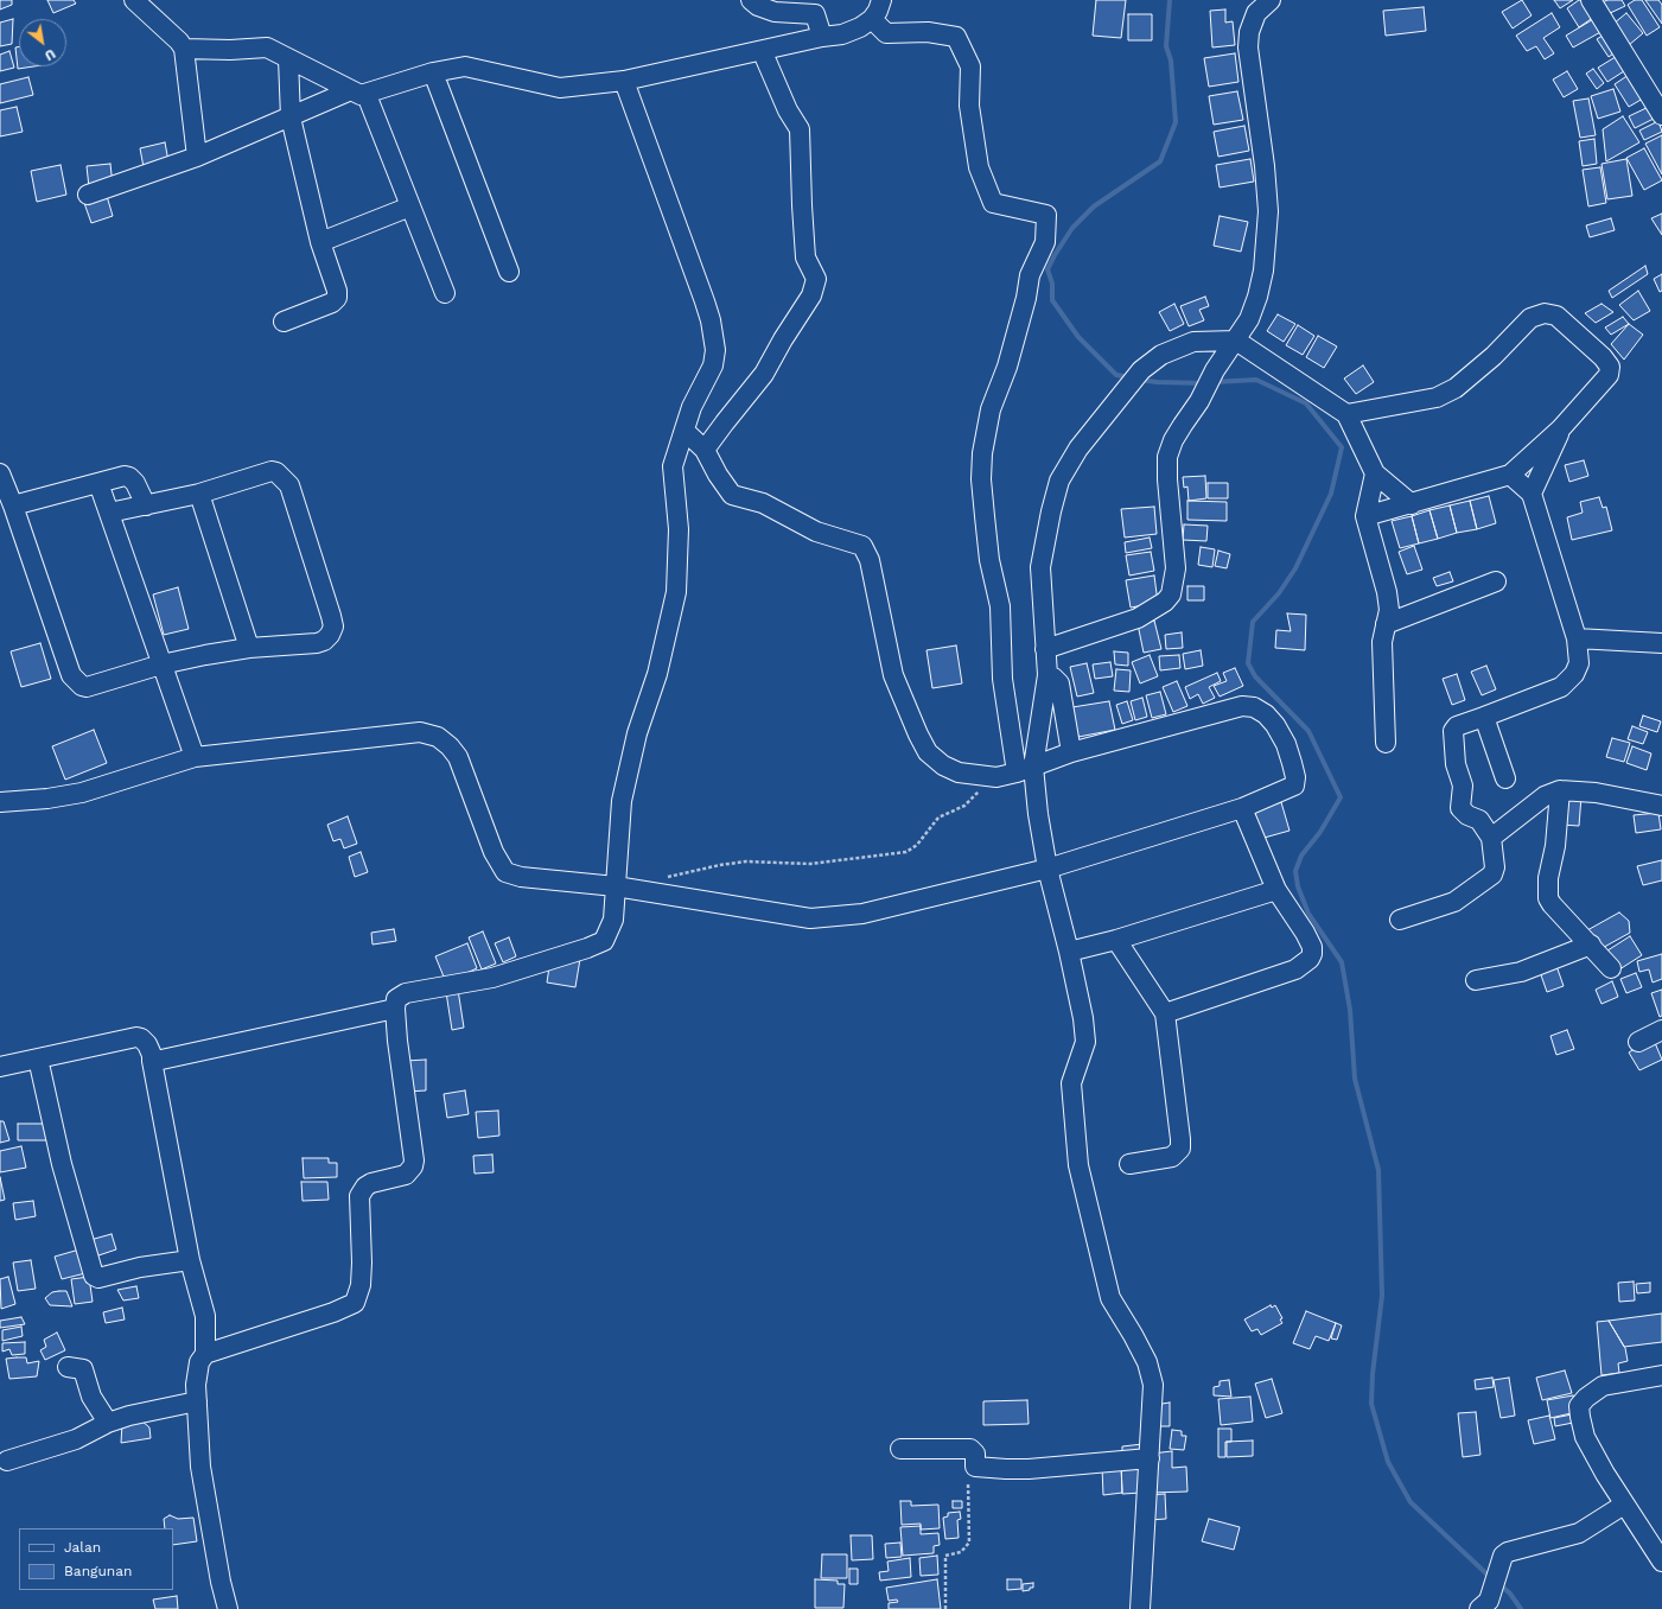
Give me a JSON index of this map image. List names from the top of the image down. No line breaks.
{"legend":["Jalan","Bangunan"],"north":"bottom right"}
